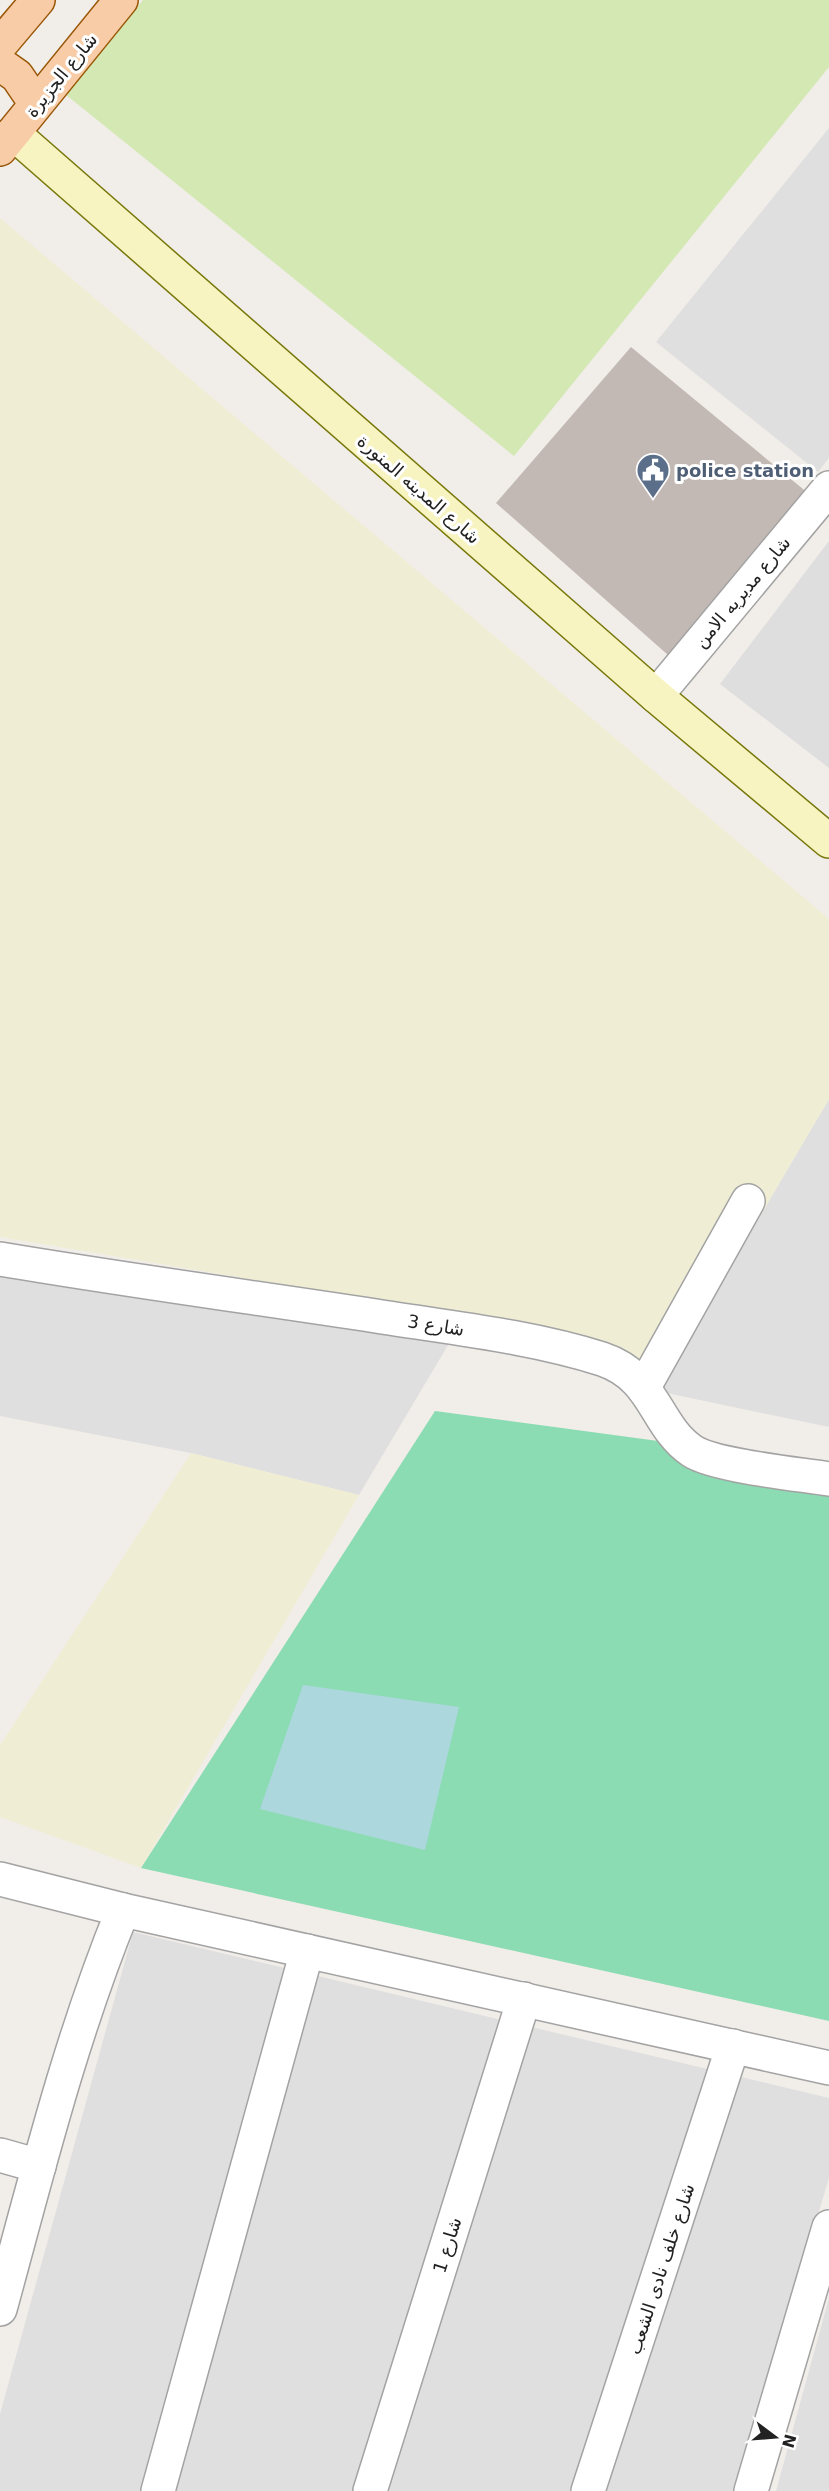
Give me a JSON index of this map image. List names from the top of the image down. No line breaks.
{"streets":{"main road":["شارع الجزيرة","شارع المدينه المنورة"],"street":["شارع مديريه الامن","شارع 3","شارع 1","شارع خلف نادى الشعب"]},"crossings":[["شارع الجزيرة","شارع المدينه المنورة"],["شارع المدينه المنورة","شارع مديريه الامن"]],"places":{"public building":["police station"]},"north":"right"}
